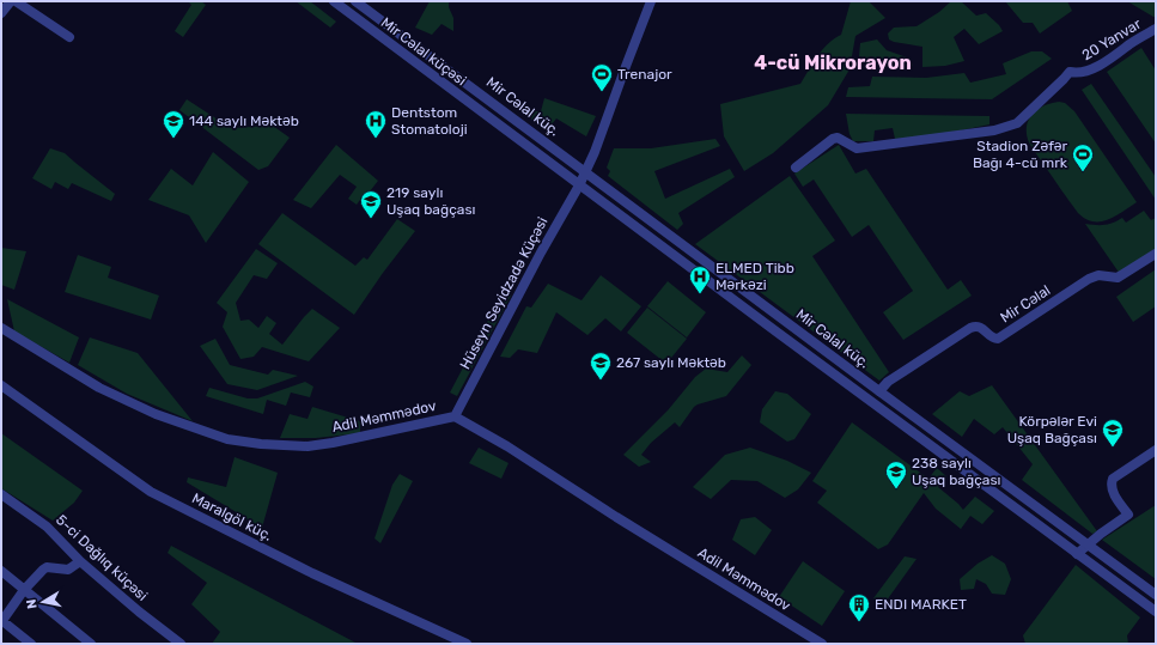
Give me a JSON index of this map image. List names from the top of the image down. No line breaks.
{"streets":{"street":["20 Yanvar","Mir Cəlal küçəsi","Mir Cəlal küç.","Hüseyn Seyidzadə Küçəsi","Mir Cəlal","Adil Məmmədov","Maralgöl küç.","5-ci Dağlıq küçəsi"]},"crossings":[["Mir Cəlal küçəsi","Mir Cəlal küç."],["Mir Cəlal küç.","Hüseyn Seyidzadə Küçəsi"],["Mir Cəlal küç.","Mir Cəlal"],["Hüseyn Seyidzadə Küçəsi","Adil Məmmədov"]],"districts":["4-cü Mikrorayon"],"places":{"sports":["Trenajor","Stadion Zəfər Bağı 4-cü mrk"],"school or university":["144 saylı Məktəb","219 saylı Uşaq bağçası","267 saylı Məktəb","Körpələr Evi Uşaq Bağçası","238 saylı Uşaq bağçası"],"hospital":["Dentstom Stomatoloji","ELMED Tibb Mərkəzi"],"building":["ENDI MARKET"]},"north":"left"}
